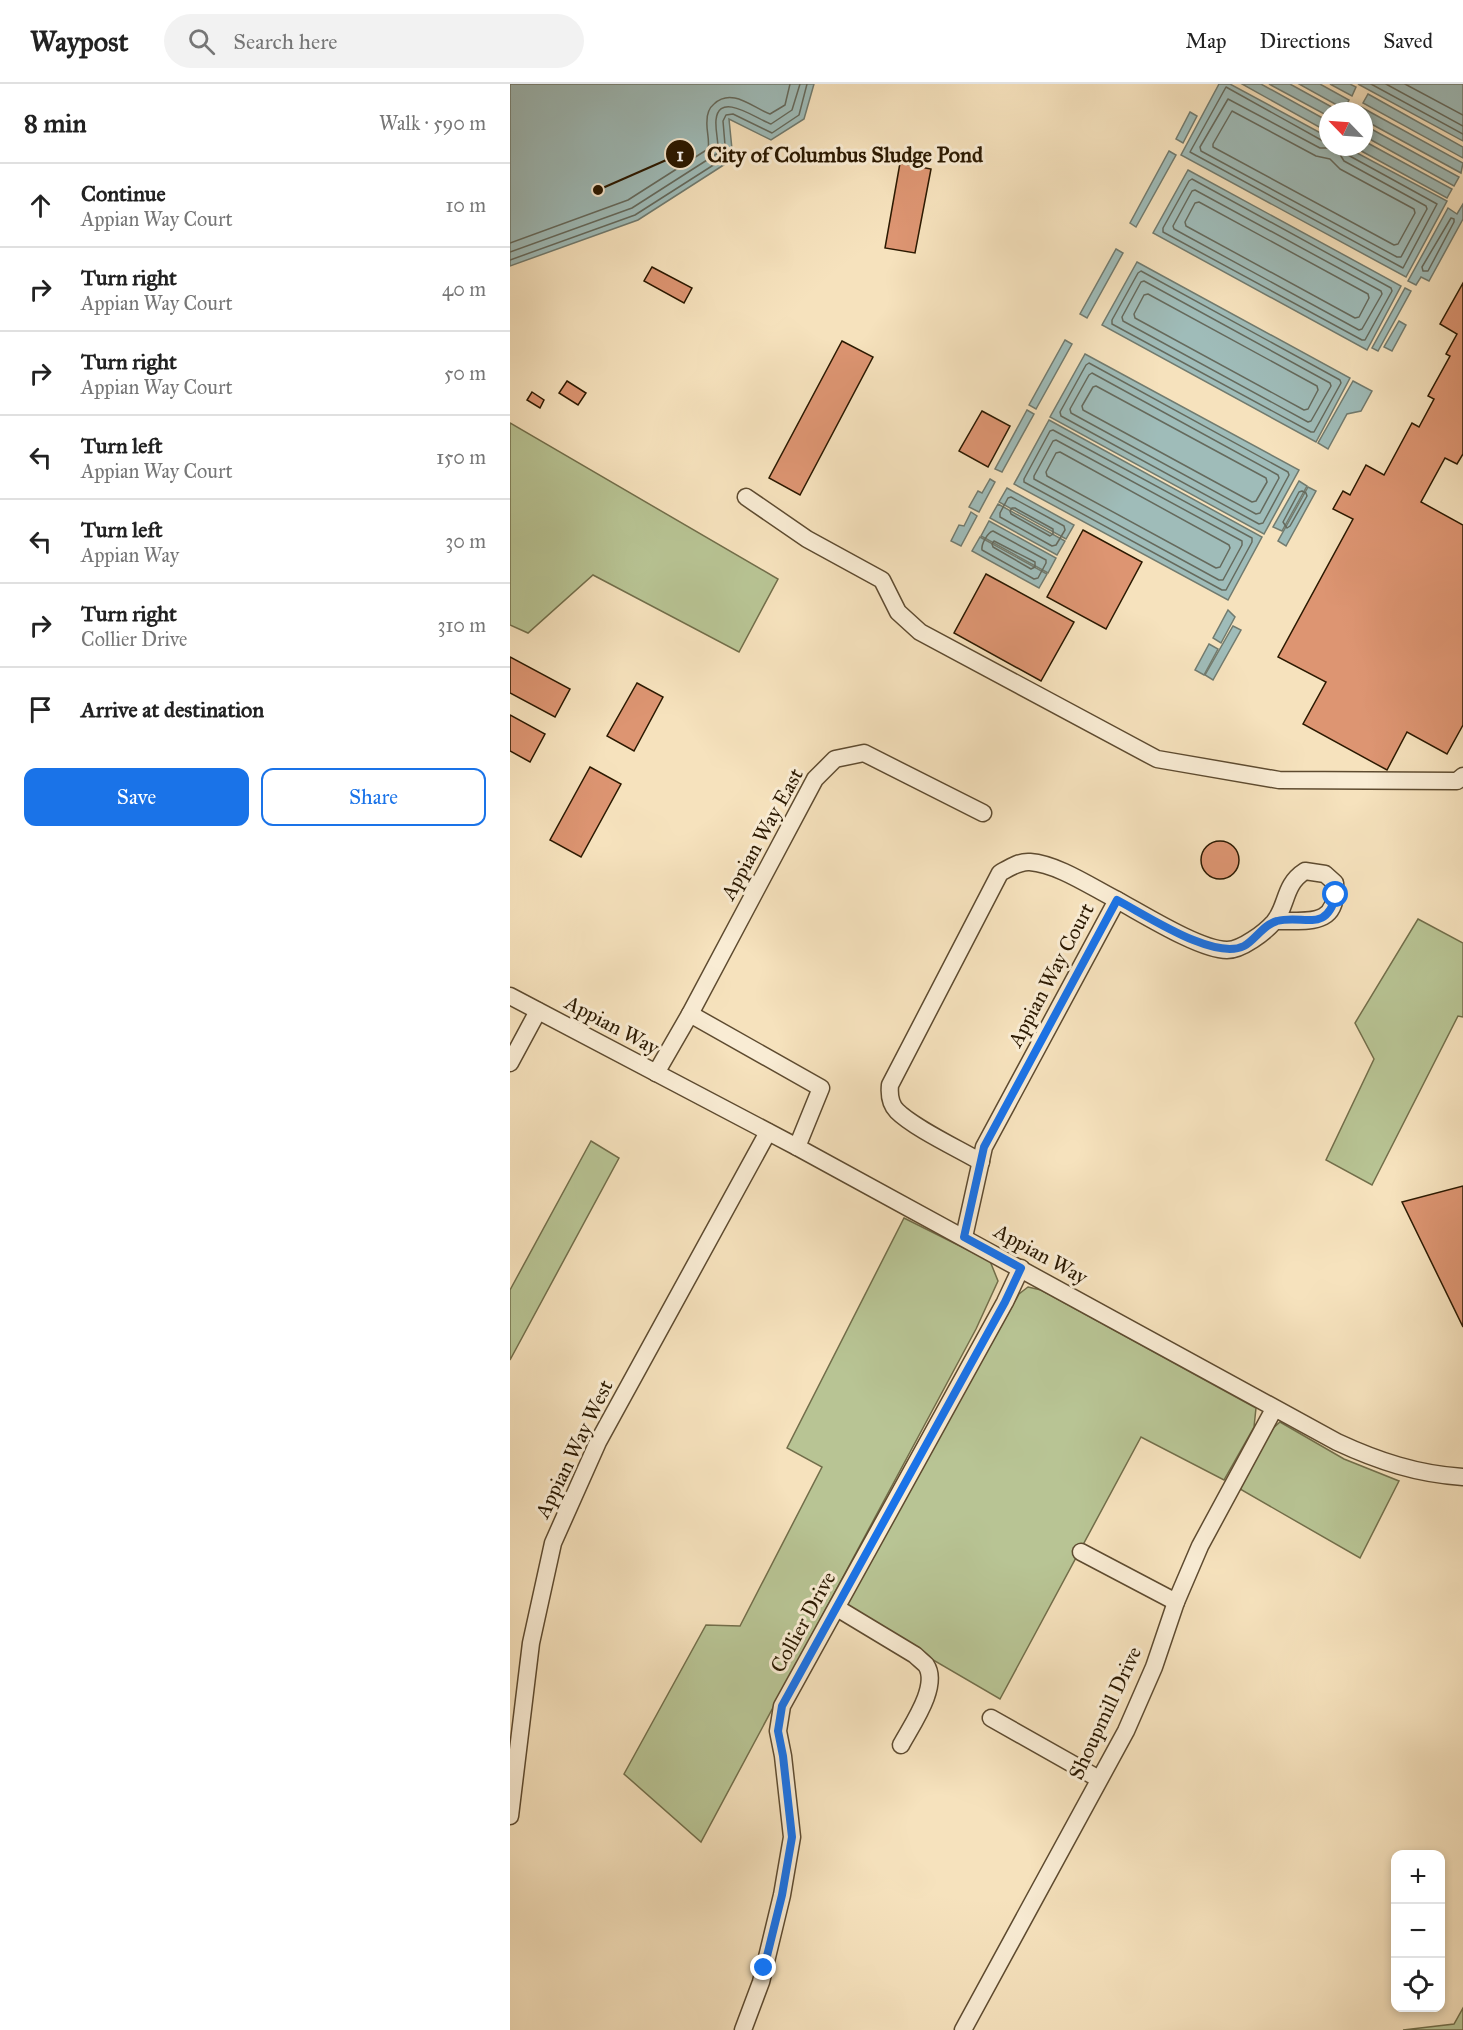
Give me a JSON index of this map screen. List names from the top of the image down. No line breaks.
{"streets":{"street":["Appian Way East","Appian Way Court","Appian Way","Appian Way West","Collier Drive","Shoupmill Drive"]},"crossings":[["Appian Way East","Appian Way"],["Appian Way Court","Appian Way"],["Appian Way","Appian Way West"],["Appian Way","Collier Drive"],["Appian Way","Shoupmill Drive"]],"places":["City of Columbus Sludge Pond"],"north":"top left","page":{"header":"Waypost","search":"Search here","nav":["Map","Directions","Saved"],"heading":["8 min","Walk · 590 m"],"list":[["Continue","Appian Way Court","10 m"],["Turn right","Appian Way Court","40 m"],["Turn right","Appian Way Court","50 m"],["Turn left","Appian Way Court","150 m"],["Turn left","Appian Way","30 m"],["Turn right","Collier Drive","310 m"],"Arrive at destination"],"buttons":["Save","Share"],"map_buttons":["+","−"]}}
